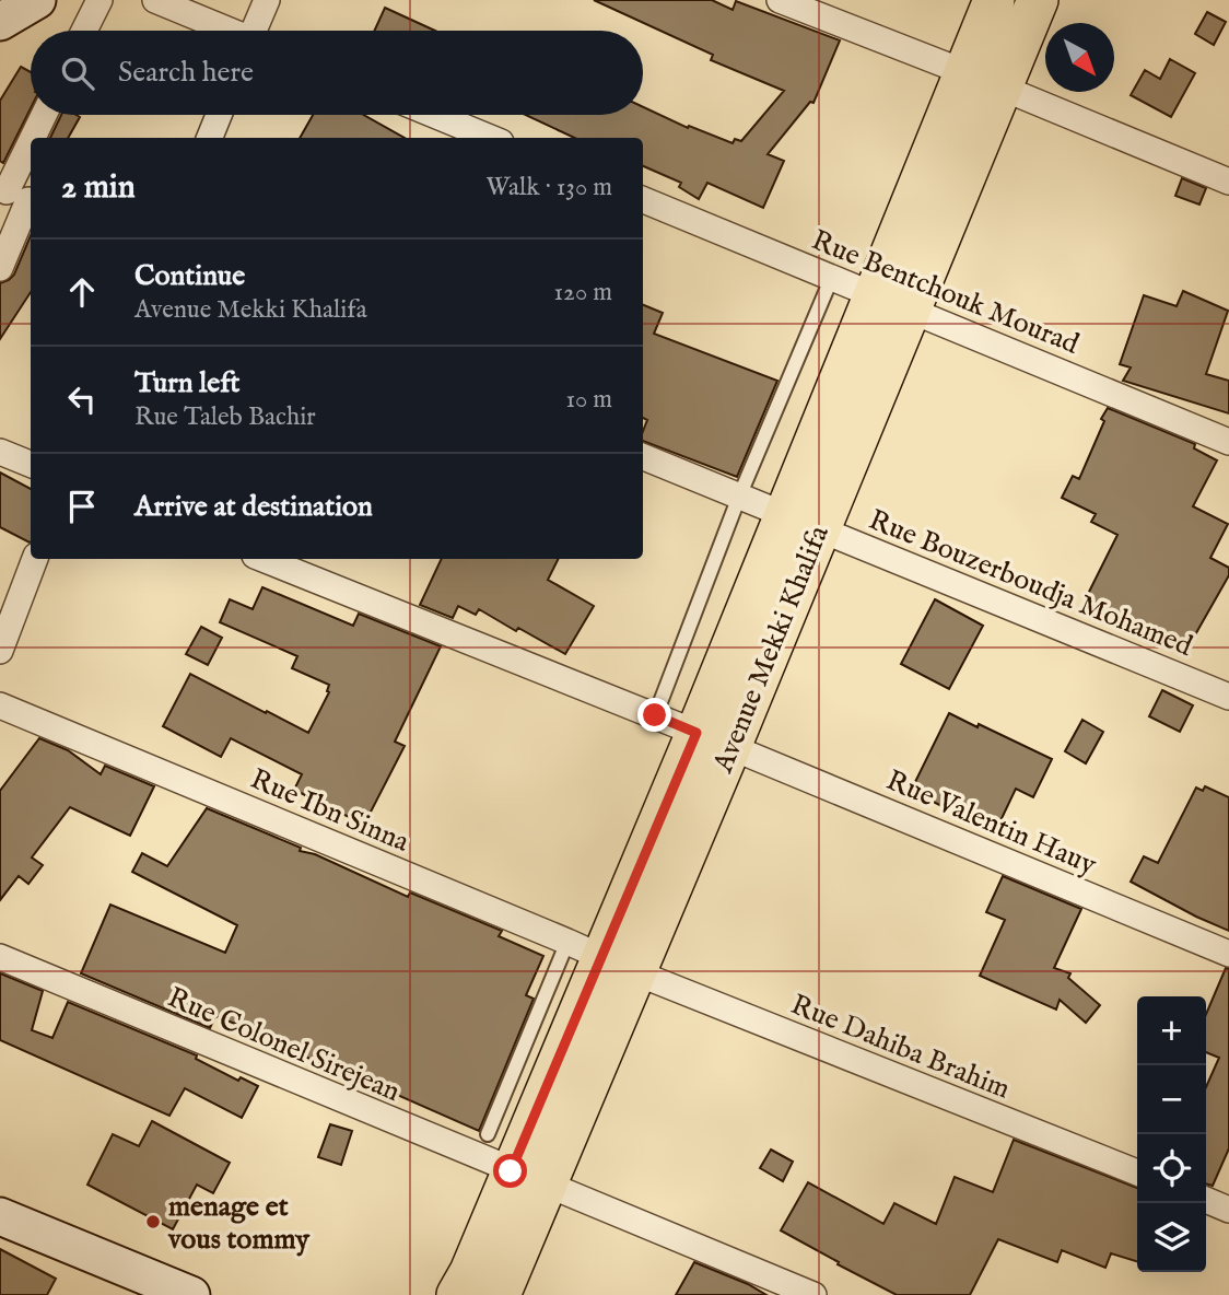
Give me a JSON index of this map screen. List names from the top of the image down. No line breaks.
{"streets":{"main road":["Avenue Mekki Khalifa"],"street":["Rue Bentchouk Mourad","Rue Bouzerboudja Mohamed","Rue Ibn Sinna","Rue Valentin Hauy","Rue Colonel Sirejean","Rue Dahiba Brahim"]},"crossings":[["Rue Bentchouk Mourad","Avenue Mekki Khalifa"],["Rue Bouzerboudja Mohamed","Avenue Mekki Khalifa"],["Avenue Mekki Khalifa","Rue Ibn Sinna"],["Avenue Mekki Khalifa","Rue Valentin Hauy"],["Avenue Mekki Khalifa","Rue Colonel Sirejean"],["Avenue Mekki Khalifa","Rue Dahiba Brahim"],["Rue Ibn Sinna","Rue Dahiba Brahim"]],"places":["menage et vous tommy"],"north":"bottom right","page":{"search":"Search here","heading":["2 min","Walk · 130 m"],"list":[["Continue","Avenue Mekki Khalifa","120 m"],["Turn left","Rue Taleb Bachir","10 m"],"Arrive at destination"],"map_buttons":["+","−"]}}
